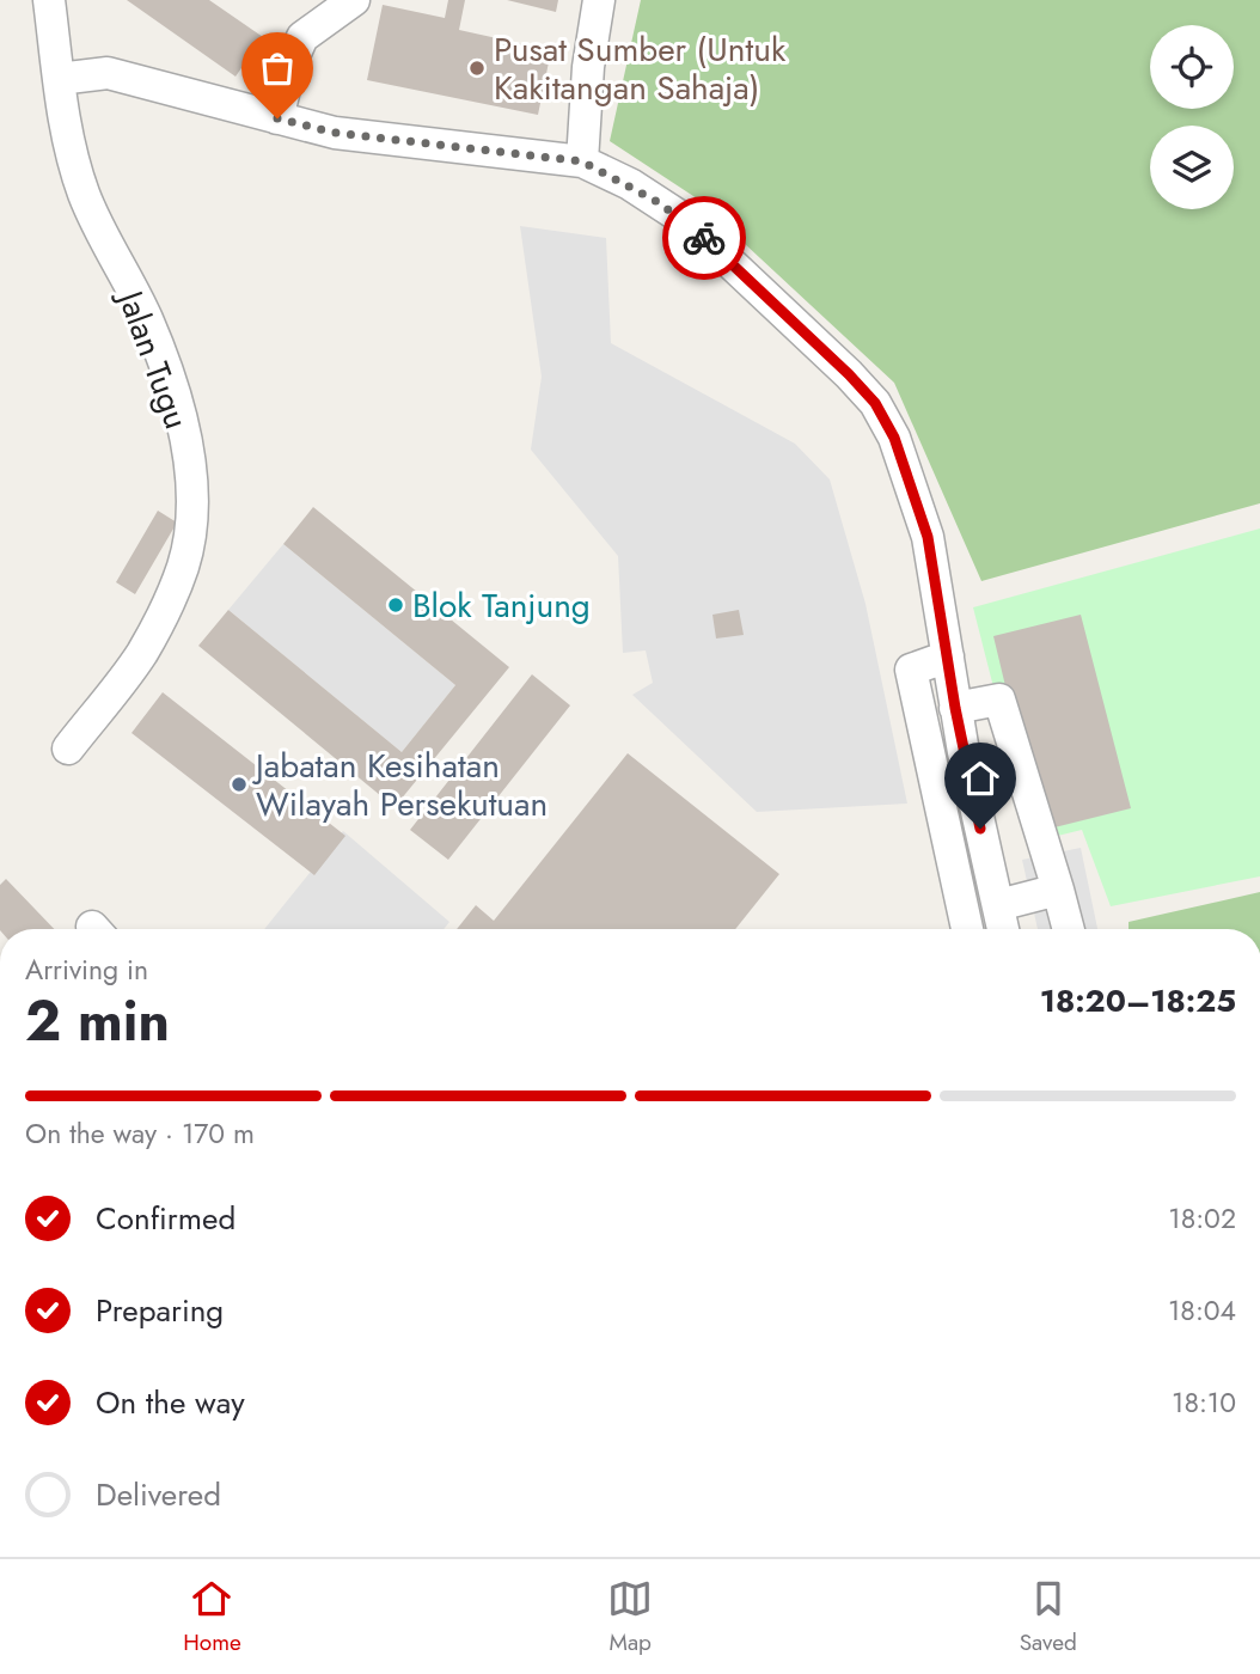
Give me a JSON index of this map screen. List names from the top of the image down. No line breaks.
{"streets":{"street":["Jalan Tugu"]},"places":["Pusat Sumber (Untuk Kakitangan Sahaja)","Blok Tanjung","Jabatan Kesihatan Wilayah Persekutuan"],"page":{"heading":["2 min","Arriving in","18:20–18:25"],"bar":"On the way · 170 m","list":[["Confirmed","18:02"],["Preparing","18:04"],["On the way","18:10"],"Delivered"],"tabs":["Home","Map","Saved"]}}
